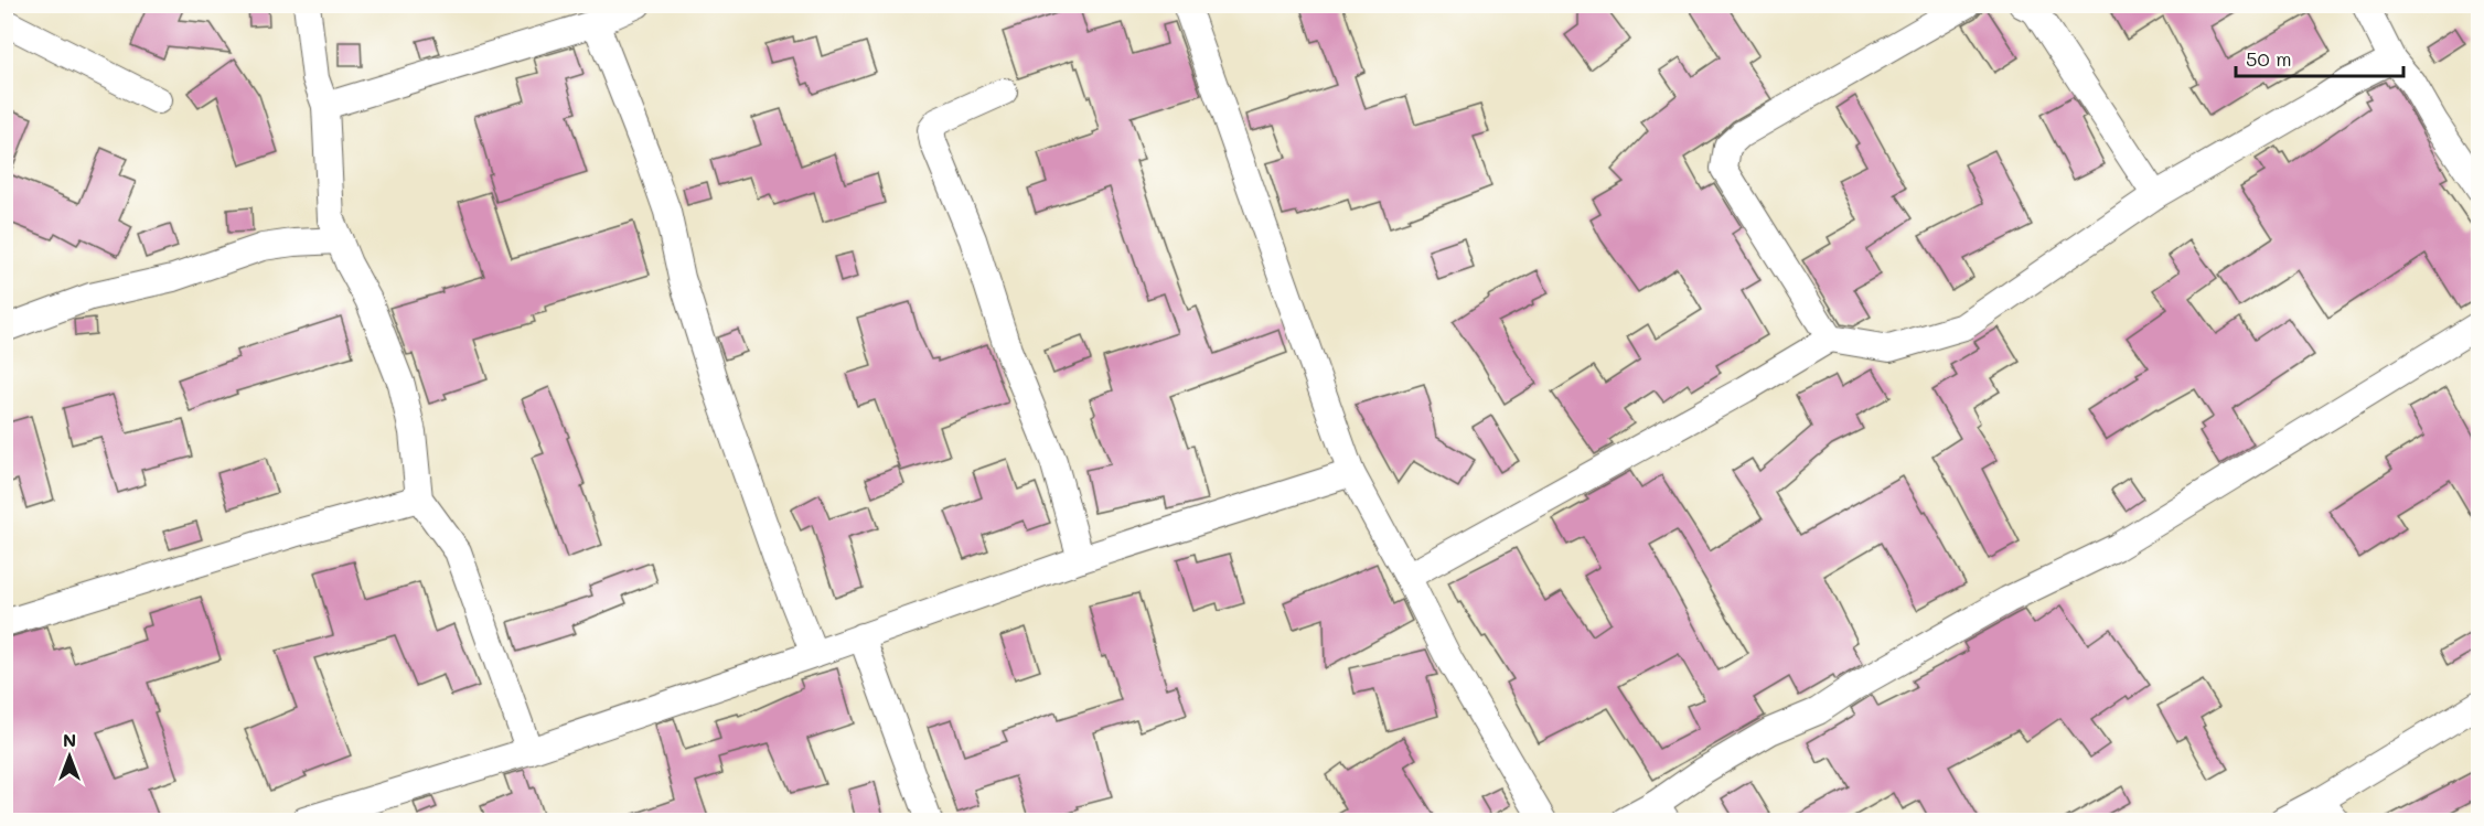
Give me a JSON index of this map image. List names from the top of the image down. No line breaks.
{"scale_bar":"50 m","north":"top"}
